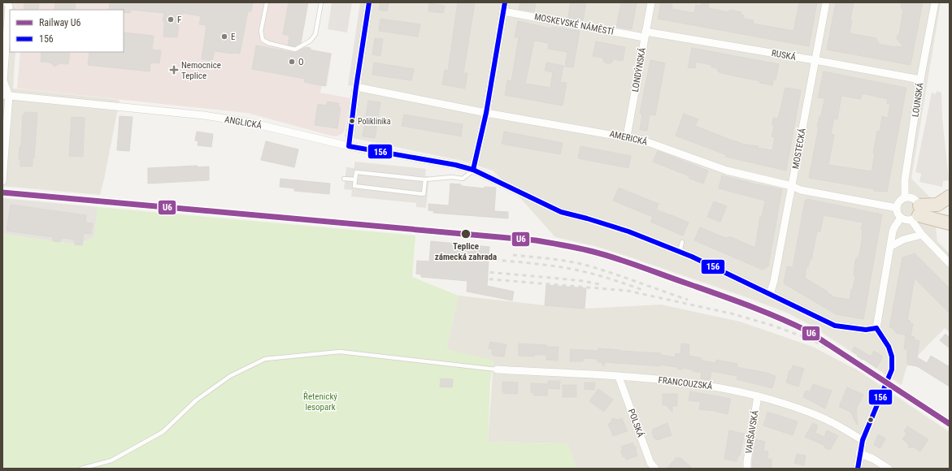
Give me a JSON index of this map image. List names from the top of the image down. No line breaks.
{"streets":{"street":["MOSKEVSKÉ NÁMĚSTÍ","RUSKÁ","LONDÝNSKÁ","LOUNSKÁ","ANGLICKÁ","AMERICKÁ","MOSTECKÁ","FRANCOUZSKÁ","POLSKÁ","VARŠAVSKÁ"]},"crossings":[["MOSKEVSKÉ NÁMĚSTÍ","RUSKÁ"],["MOSKEVSKÉ NÁMĚSTÍ","LONDÝNSKÁ"],["RUSKÁ","LONDÝNSKÁ"],["RUSKÁ","LOUNSKÁ"],["RUSKÁ","MOSTECKÁ"],["LONDÝNSKÁ","AMERICKÁ"],["LOUNSKÁ","AMERICKÁ"],["ANGLICKÁ","MOSTECKÁ"],["AMERICKÁ","MOSTECKÁ"],["FRANCOUZSKÁ","POLSKÁ"],["FRANCOUZSKÁ","VARŠAVSKÁ"]],"parks":["Řetenický lesopark"],"places":{"other":["F","E","O","Poliklinika","Teplice zámecká zahrada"],"health":["Nemocnice Teplice"]},"lines":["transit line 156","rail line U6"],"legend":["Railway U6","156"]}
